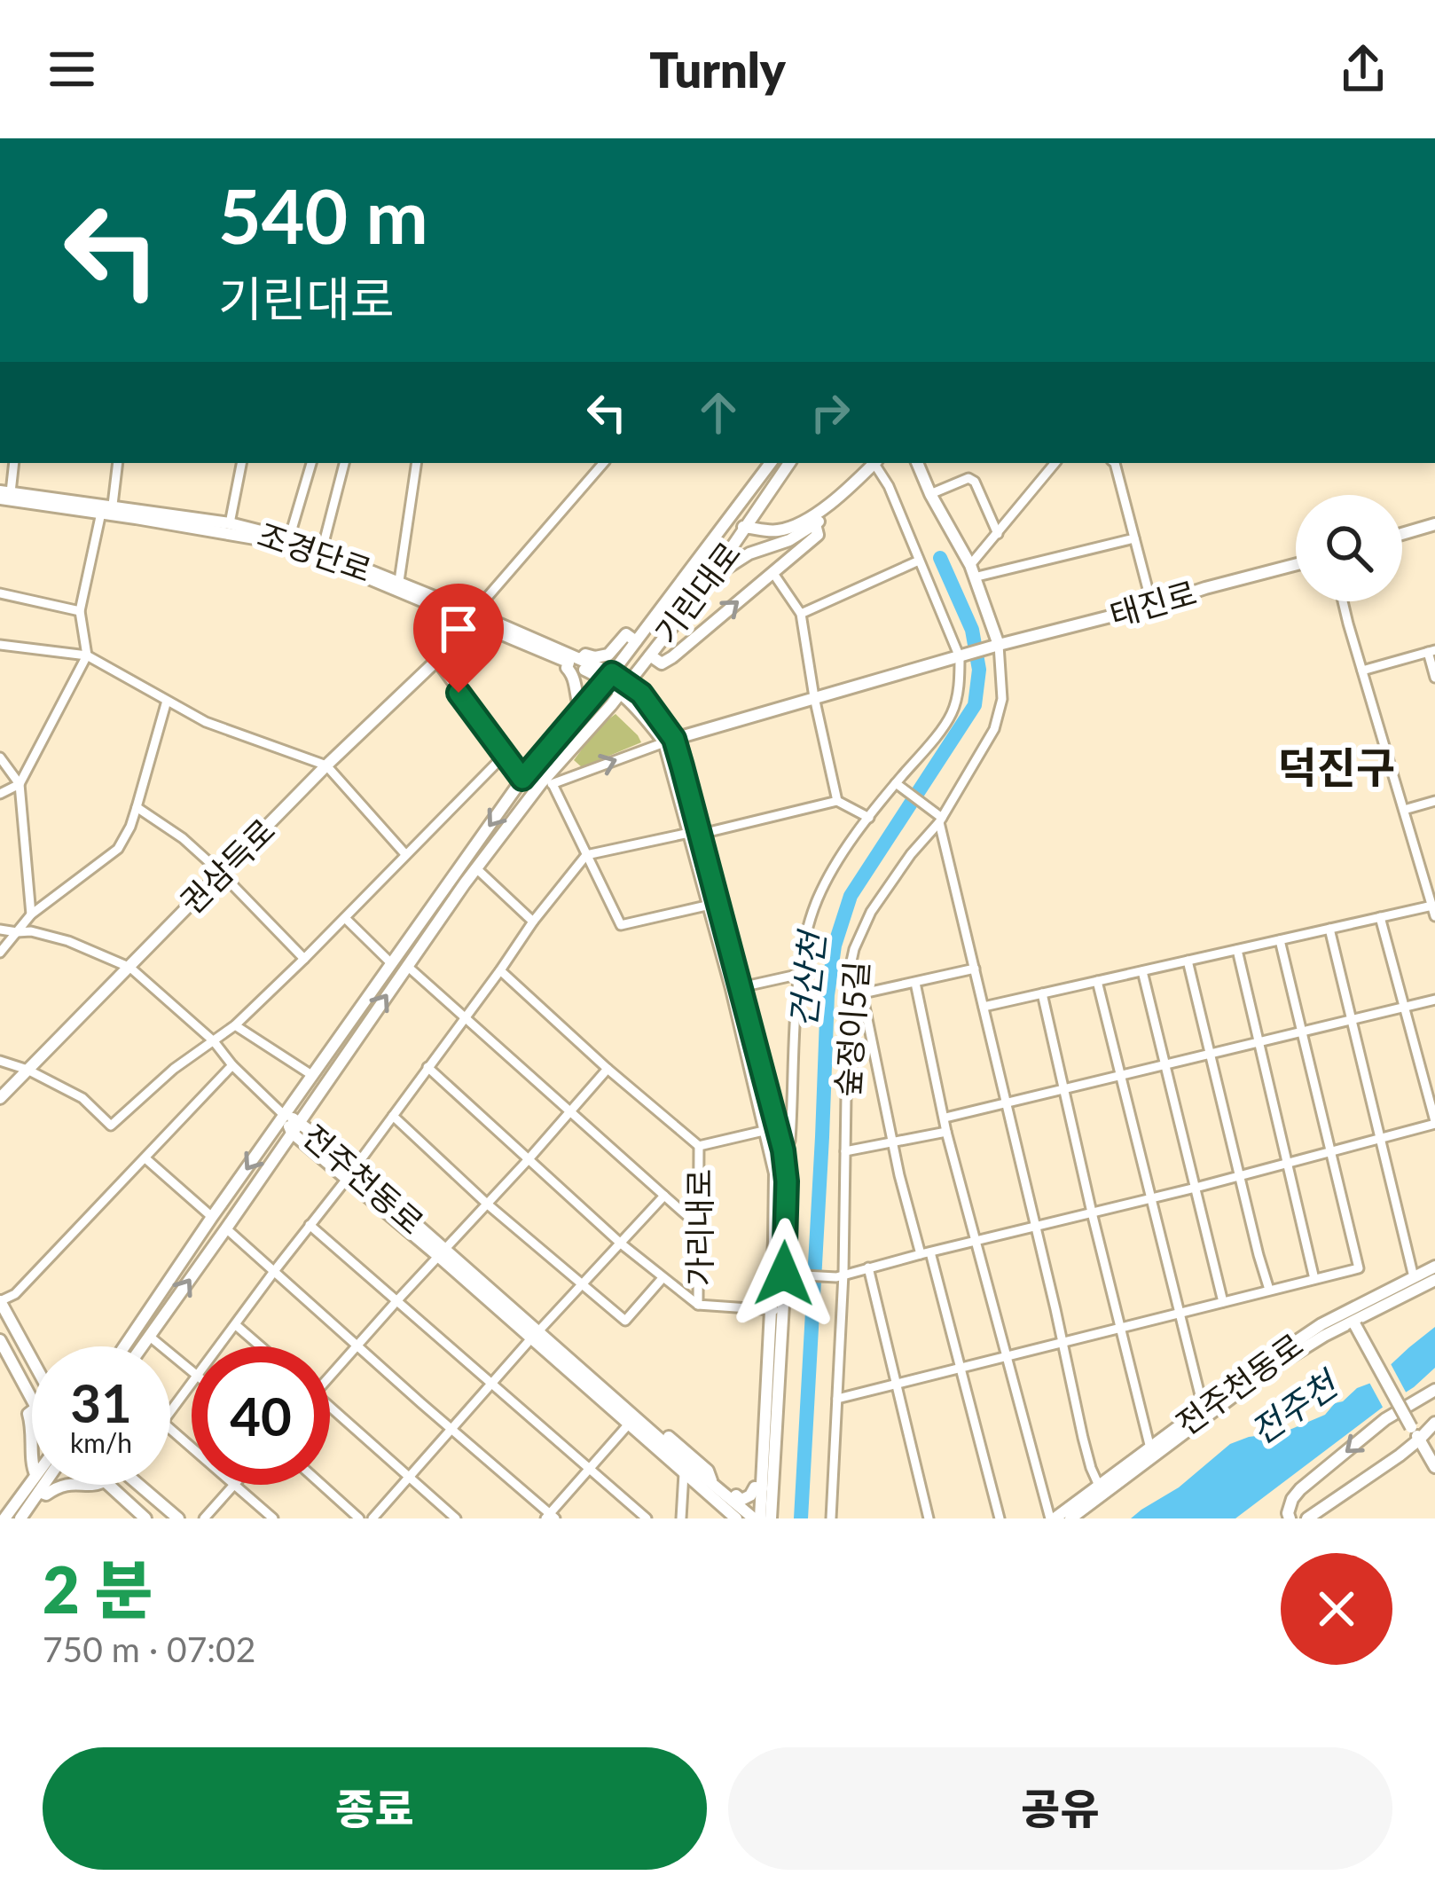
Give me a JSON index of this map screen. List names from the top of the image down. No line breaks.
{"streets":{"street":["조경단로","기린대로","태진로","권삼득로","숲정이5길","전주천동로","가리내로"]},"crossings":[["조경단로","기린대로"],["조경단로","권삼득로"],["기린대로","전주천동로"],["태진로","숲정이5길"]],"districts":["덕진구"],"water":["건산천","전주천"],"page":{"header":"Turnly","turn":["540 m","기린대로"],"speed":"31 km/h","limit":"40","heading":["2 분","750 m · 07:02"],"buttons":["종료","공유"]}}
